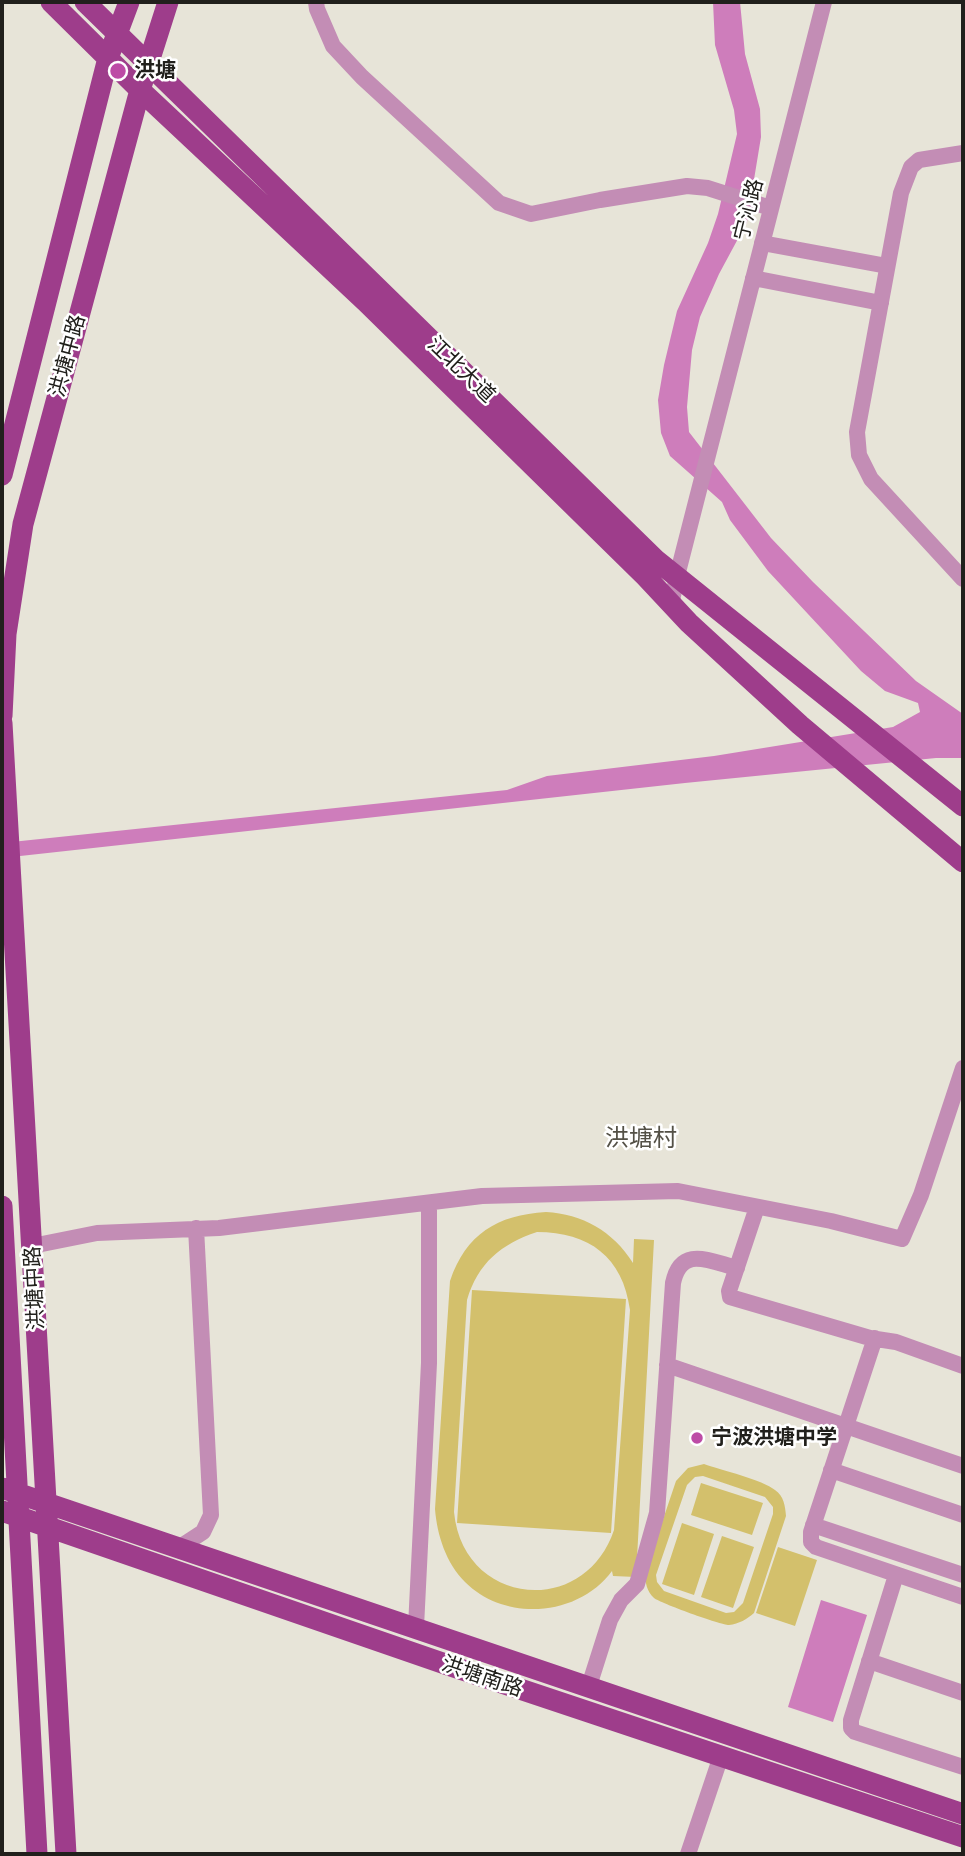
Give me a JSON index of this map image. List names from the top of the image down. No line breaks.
{"streets":{"main road":["洪塘中路","江北大道","洪塘南路"],"street":["宁沁路"]},"crossings":[["宁沁路","江北大道"],["洪塘中路","江北大道"],["洪塘中路","洪塘南路"]],"districts":["洪塘村"],"places":["洪塘","宁波洪塘中学"]}
